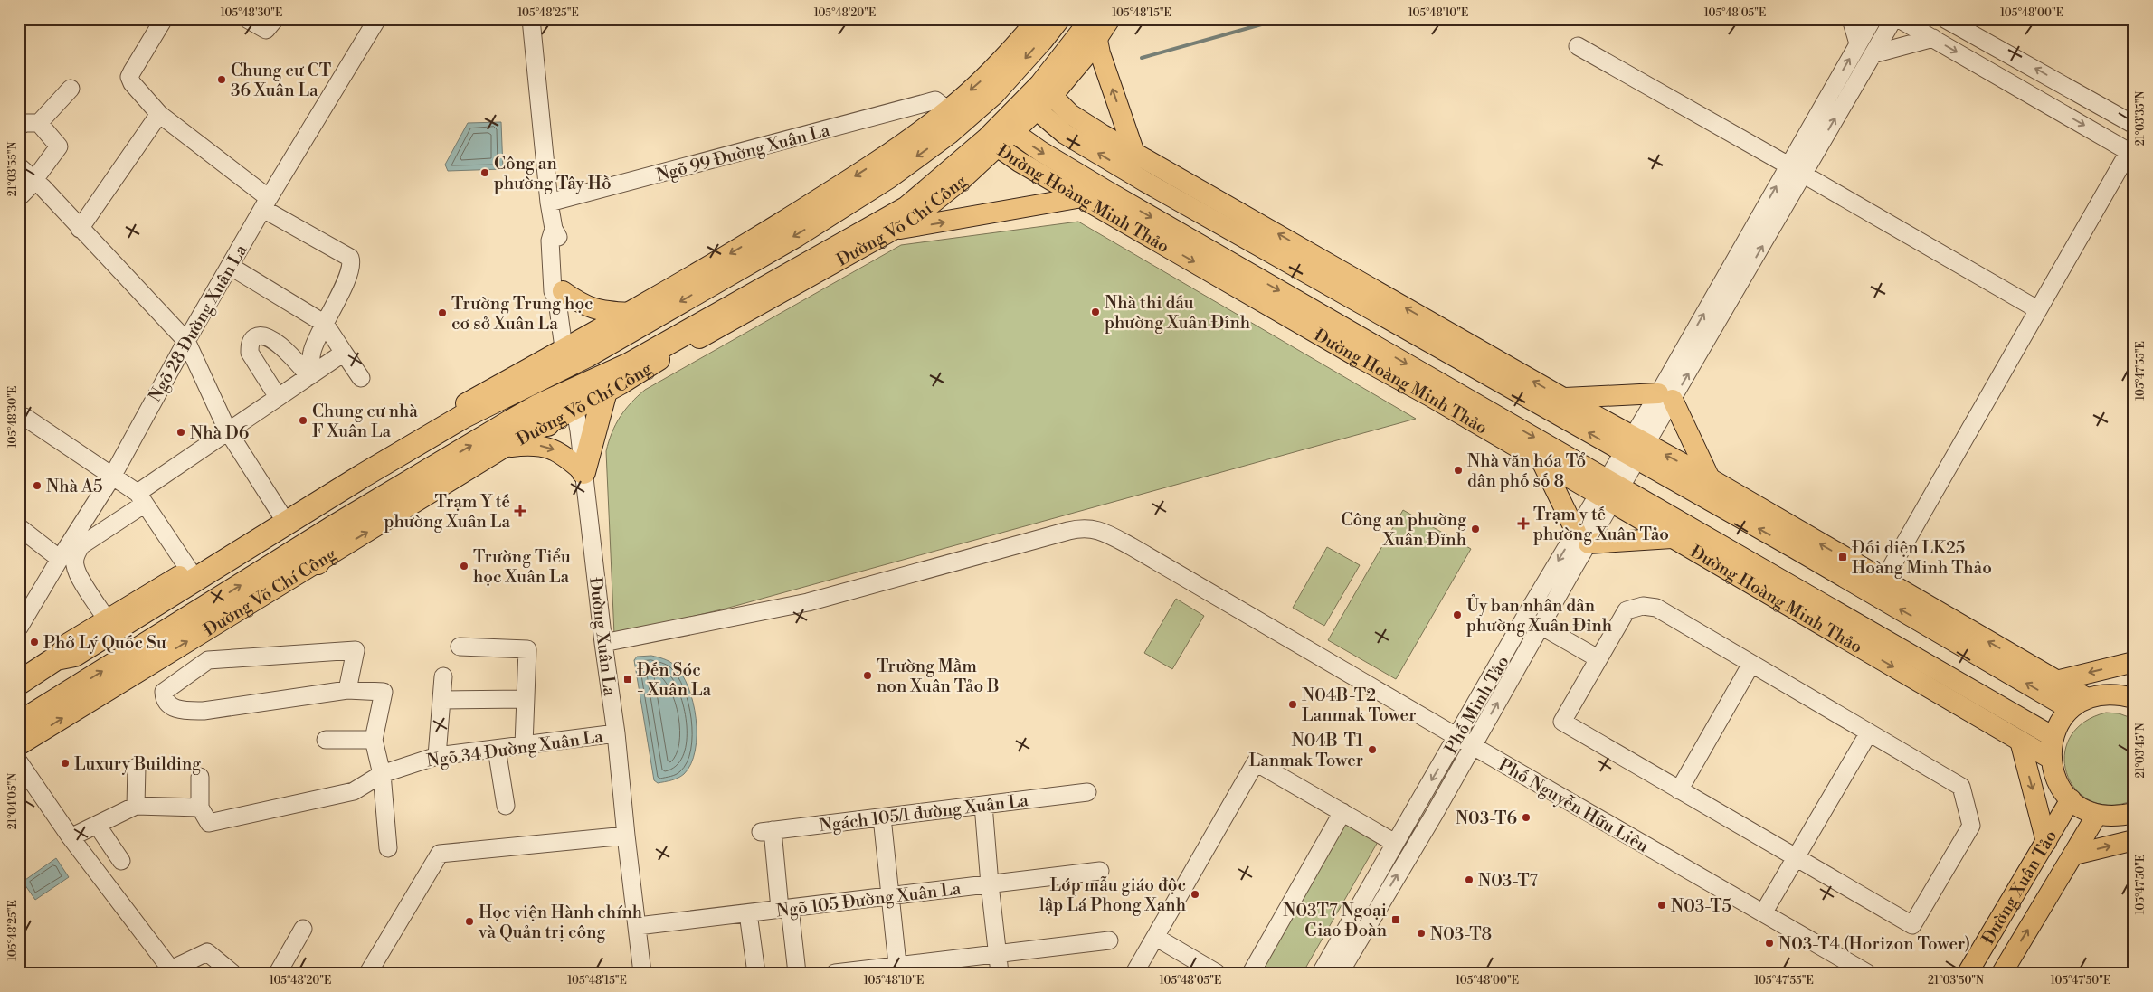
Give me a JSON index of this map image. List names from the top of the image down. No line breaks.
{"streets":{"highway":["Đường Võ Chí Công"],"main road":["Đường Hoàng Minh Thảo","Đường Xuân Tảo"],"street":["Ngõ 99 Đường Xuân La","Ngõ 28 Đường Xuân La","Đường Xuân La","Phố Minh Tảo","Ngõ 34 Đường Xuân La","Phố Nguyễn Hữu Liêu","Ngách 105/1 đường Xuân La","Ngõ 105 Đường Xuân La"]},"crossings":[["Ngõ 99 Đường Xuân La","Đường Xuân La"],["Đường Hoàng Minh Thảo","Đường Võ Chí Công"],["Đường Hoàng Minh Thảo","Phố Minh Tảo"],["Đường Võ Chí Công","Đường Xuân La"],["Đường Xuân La","Ngõ 34 Đường Xuân La"],["Đường Xuân La","Phố Nguyễn Hữu Liêu"],["Đường Xuân La","Ngõ 105 Đường Xuân La"],["Phố Minh Tảo","Phố Nguyễn Hữu Liêu"],["Ngách 105/1 đường Xuân La","Ngõ 105 Đường Xuân La"]],"places":{"other":["Chung cư CT 36 Xuân La","Công an phường Tây Hồ","Nhà thi đấu phường Xuân Đỉnh","Trường Trung học cơ sở Xuân La","Chung cư nhà F Xuân La","Nhà D6","Nhà văn hóa Tổ dân phố số 8","Nhà A5","Công an phường Xuân Đỉnh","Trường Tiểu học Xuân La","Ủy ban nhân dân phường Xuân Đỉnh","Phở Lý Quốc Sư","Trường Mầm non Xuân Tảo B","N04B-T2 Lanmak Tower","N04B-T1 Lanmak Tower","Luxury Building","N03-T6","N03-T7","Lớp mẫu giáo độc lập Lá Phong Xanh","N03-T5","Học viện Hành chính và Quản trị công","N03-T8","N03-T4 (Horizon Tower)"],"health":["Trạm Y tế phường Xuân La","Trạm y tế phường Xuân Tảo"],"transit":["Đối diện LK25 Hoàng Minh Thảo","Đến Sóc - Xuân La","N03T7 Ngoại Giao Đoàn"]},"coordinates":["105°48'30\"E","105°48'25\"E","105°48'20\"E","105°48'15\"E","105°48'10\"E","105°48'05\"E","105°48'00\"E","21°03'35\"N","21°03'55\"N","105°47'55\"E","21°03'45\"N","21°04'05\"N","105°47'50\"E","21°03'50\"N"]}
